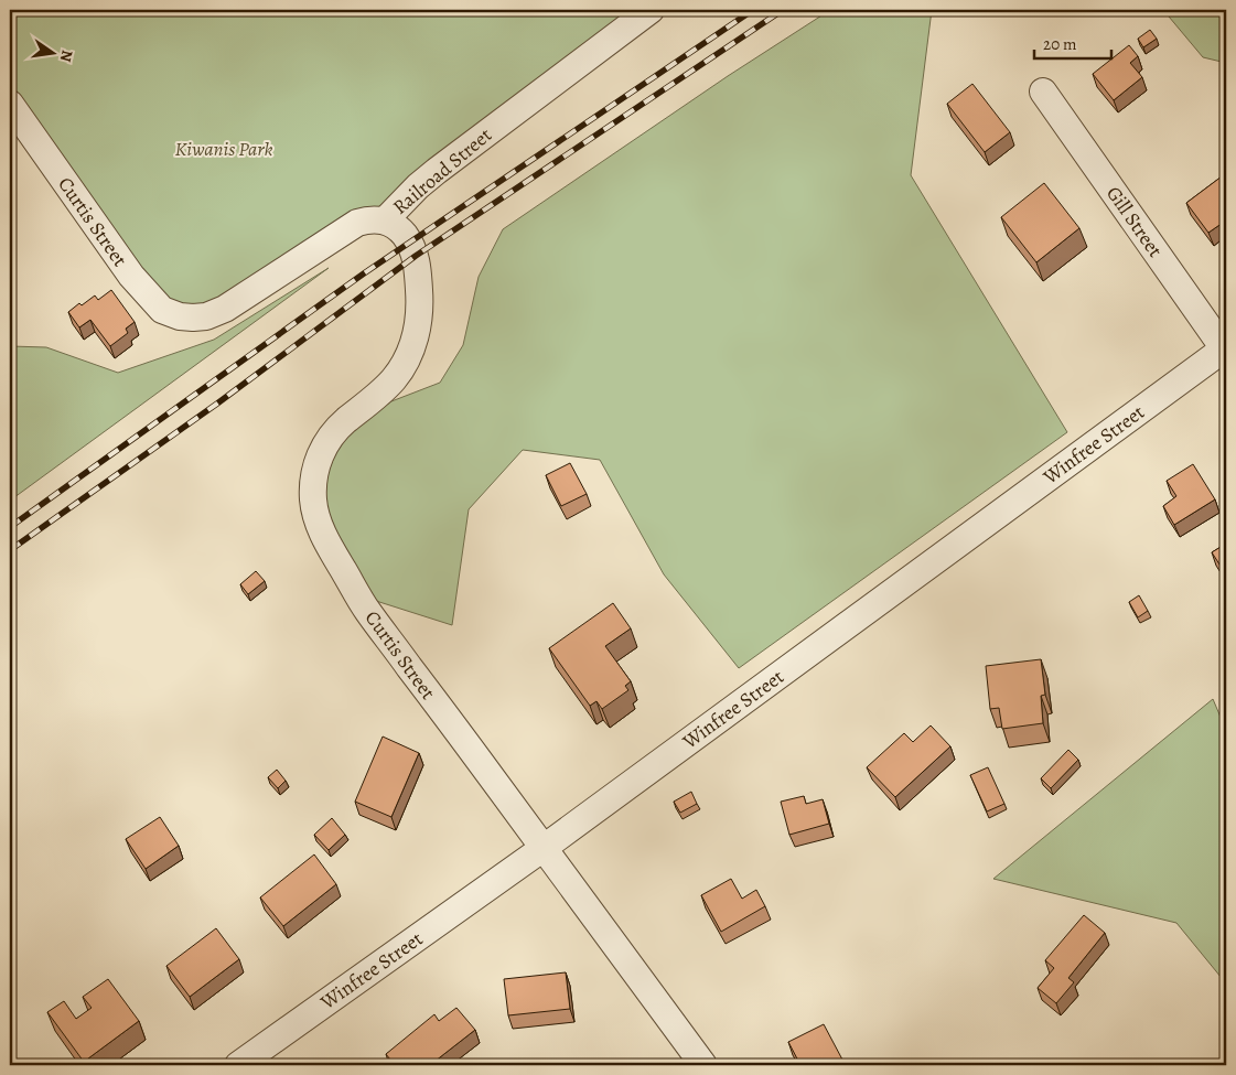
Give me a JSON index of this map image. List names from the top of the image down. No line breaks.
{"streets":{"street":["Railroad Street","Curtis Street","Gill Street","Winfree Street"]},"crossings":[["Railroad Street","Curtis Street"],["Curtis Street","Winfree Street"],["Gill Street","Winfree Street"]],"parks":["Kiwanis Park"],"scale_bar":"20 m","north":"right"}
